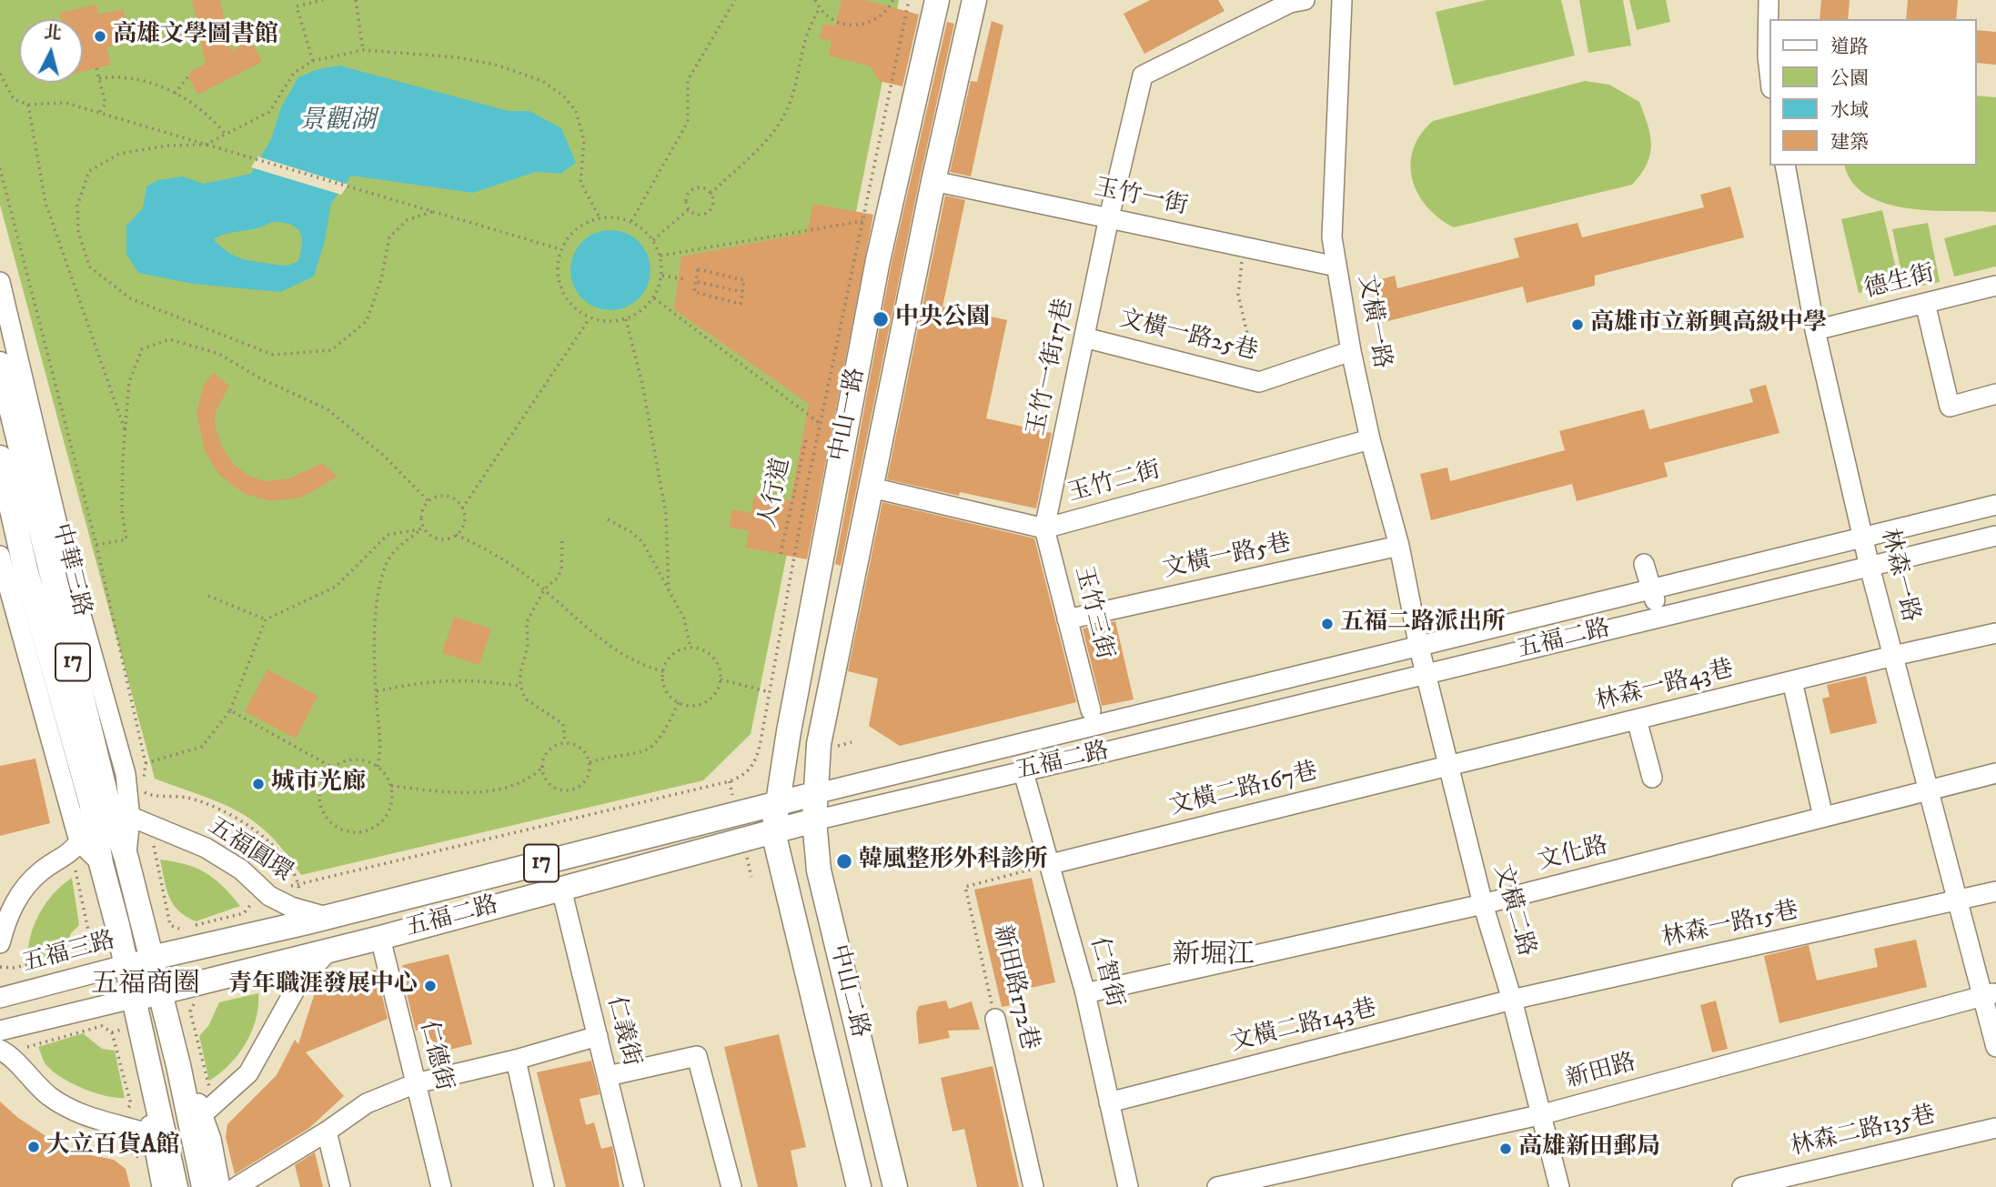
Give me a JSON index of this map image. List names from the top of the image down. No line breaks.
{"streets":{"main road":["中山一路","中華三路","五福二路","17","中山二路"],"street":["玉竹一街","德生街","文橫一路","文橫一路25巷","玉竹一街17巷","玉竹二街","文橫一路5巷","林森一路","玉竹三街","林森一路43巷","文橫二路167巷","五福圓環","文化路","文橫二路","林森一路15巷","五福三路","仁智街","新田路172巷","文橫二路143巷","仁義街","仁德街","新田路","林森二路135巷"],"path":["人行道"]},"crossings":[["玉竹一街","文橫一路"],["玉竹一街","玉竹一街17巷"],["玉竹一街","中山一路"],["德生街","林森一路"],["文橫一路","文橫一路25巷"],["文橫一路","玉竹二街"],["文橫一路","文橫一路5巷"],["文橫一路","五福二路"],["文橫一路","文橫二路"],["文橫一路25巷","玉竹一街17巷"],["玉竹一街17巷","玉竹二街"],["玉竹一街17巷","玉竹三街"],["中山一路","玉竹二街"],["中山一路","五福二路"],["中山一路","中山二路"],["玉竹二街","玉竹三街"],["文橫一路5巷","玉竹三街"],["中華三路","五福二路"],["中華三路","五福圓環"],["中華三路","五福三路"],["林森一路","五福二路"],["林森一路","林森一路43巷"],["林森一路","文化路"],["林森一路","林森一路15巷"],["林森一路","新田路"],["五福二路","五福圓環"],["五福二路","文橫二路"],["五福二路","五福三路"],["五福二路","仁智街"],["五福二路","中山二路"],["五福二路","仁義街"],["五福二路","仁德街"],["林森一路43巷","文橫二路167巷"],["林森一路43巷","文橫二路"],["文橫二路167巷","文橫二路"],["文橫二路167巷","仁智街"],["文橫二路167巷","新田路172巷"],["文化路","文橫二路"],["文化路","仁智街"],["文橫二路","林森一路15巷"],["文橫二路","文橫二路143巷"],["文橫二路","新田路"],["林森一路15巷","文橫二路143巷"],["仁智街","新田路172巷"],["仁智街","文橫二路143巷"]],"districts":["新堀江","五福商圈"],"water":["景觀湖"],"places":["高雄文學圖書館","中央公園","高雄市立新興高級中學","五福二路派出所","城市光廊","韓風整形外科診所","青年職涯發展中心","大立百貨A館","高雄新田郵局"],"legend":["道路","公園","水域","建築"],"north":"top"}
